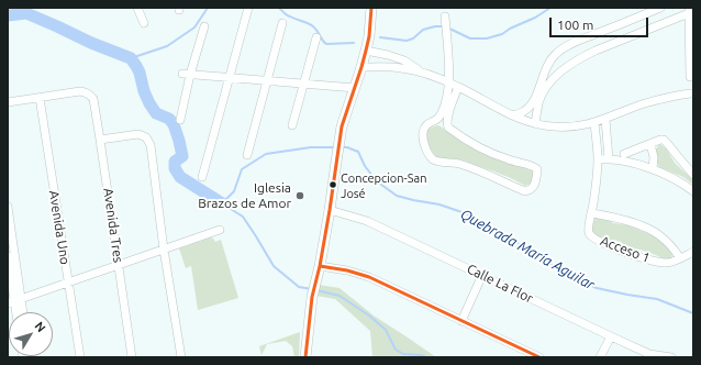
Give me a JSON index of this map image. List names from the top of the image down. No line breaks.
{"streets":{"street":["Avenida Tres","Avenida Uno","Acceso 1","Calle La Flor"]},"crossings":[["Avenida Tres","Avenida Uno"]],"water":["Quebrada María Aguilar"],"places":["Concepcion-San José","Iglesia Brazos de Amor"],"scale_bar":"100 m","north":"top right"}
